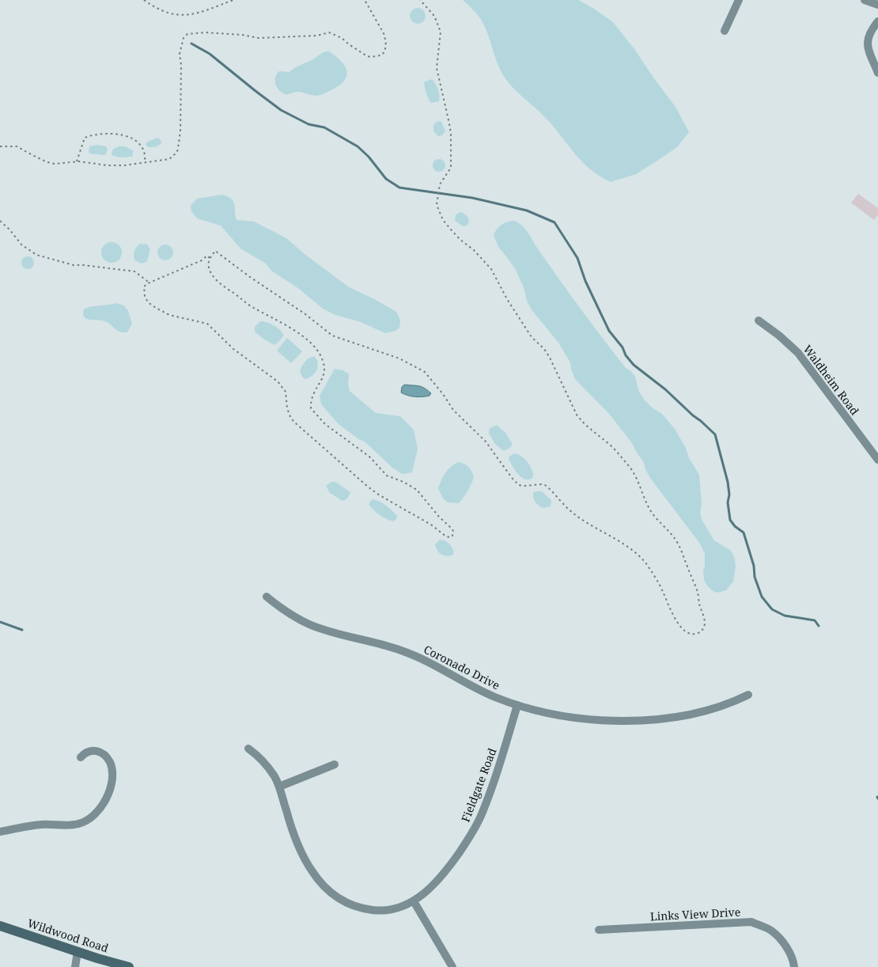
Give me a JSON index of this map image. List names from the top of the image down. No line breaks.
{"streets":{"street":["Waldheim Road","Coronado Drive","Fieldgate Road","Links View Drive","Wildwood Road"]},"crossings":[["Coronado Drive","Fieldgate Road"]]}
